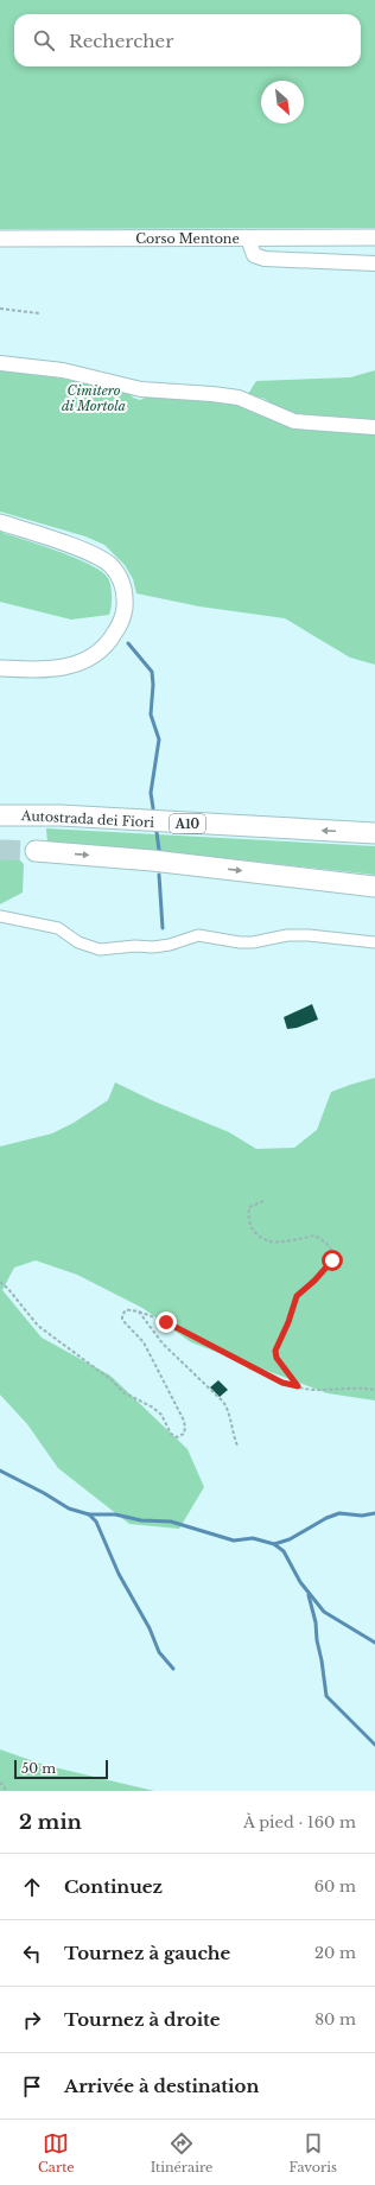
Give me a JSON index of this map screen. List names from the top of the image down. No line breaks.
{"streets":{"highway":["Autostrada dei Fiori","A10"],"main road":["Corso Mentone"]},"parks":["Cimitero di Mortola"],"scale_bar":"50 m","north":"bottom right","page":{"search":"Rechercher","scale":"50 m","heading":["2 min","À pied · 160 m"],"list":[["Continuez","60 m"],["Tournez à gauche","20 m"],["Tournez à droite","80 m"],"Arrivée à destination"],"nav":["Carte","Itinéraire","Favoris"]}}
